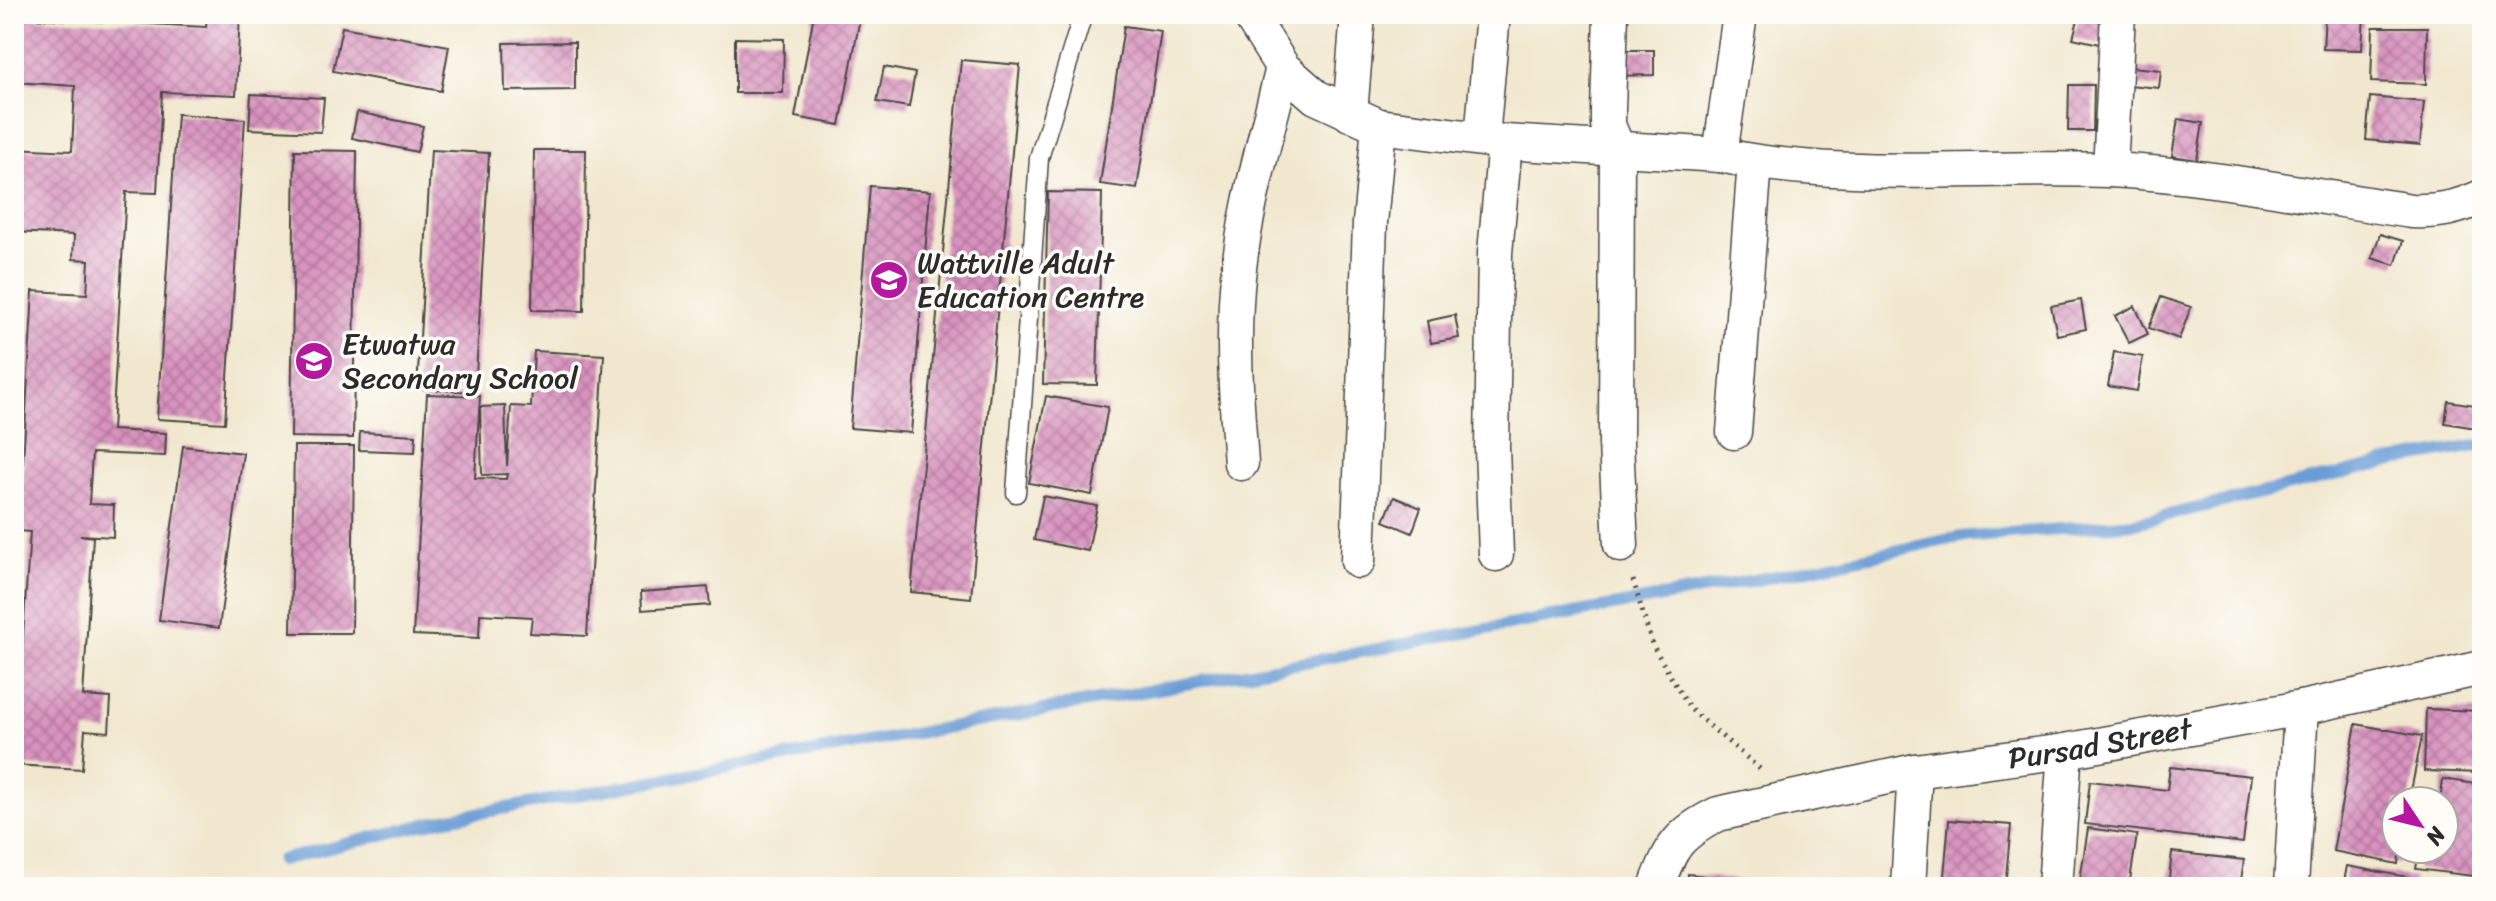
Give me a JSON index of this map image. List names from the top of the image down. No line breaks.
{"streets":{"street":["Pursad Street"]},"places":{"school or university":["Wattville Adult Education Centre","Etwatwa Secondary School"]},"north":"bottom right"}
